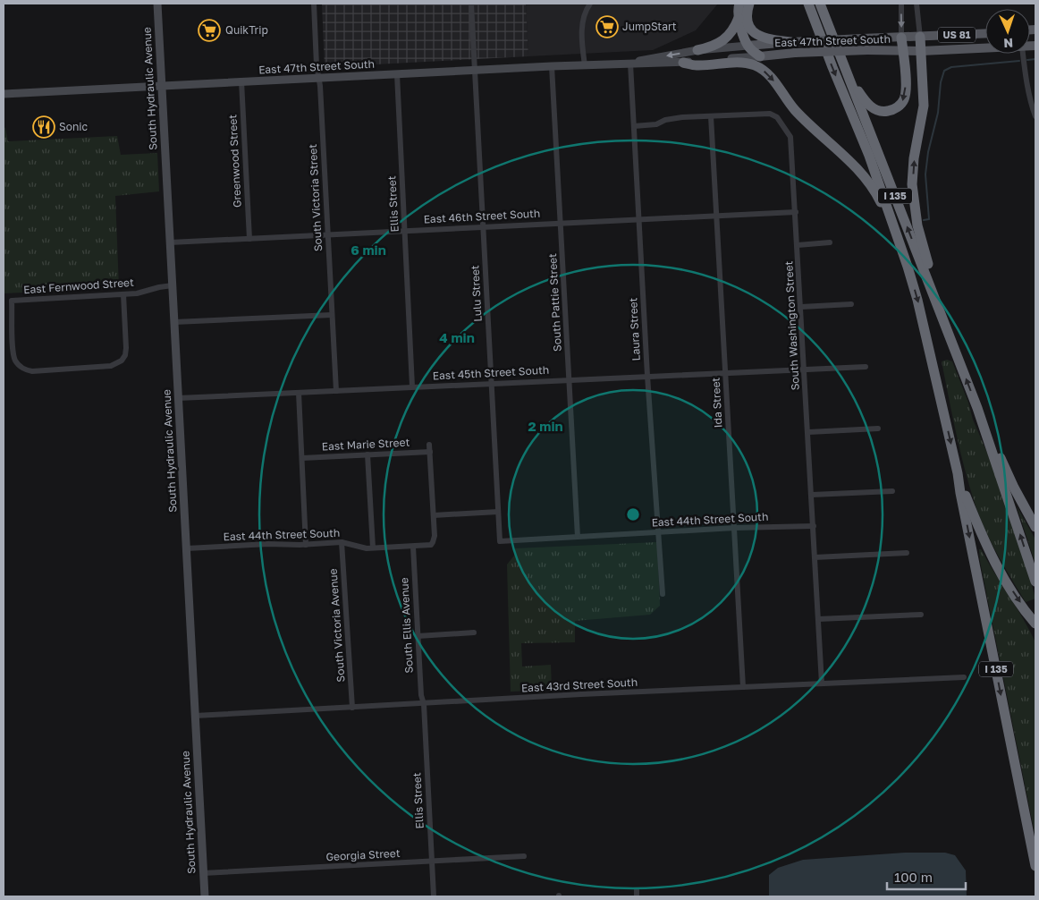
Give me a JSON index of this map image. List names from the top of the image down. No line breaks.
{"streets":{"highway":["US 81","I 135"],"main road":["East 47th Street South"],"street":["South Hydraulic Avenue","Greenwood Street","South Victoria Street","Ellis Street","East 46th Street South","East Fernwood Street","Lulu Street","South Pattie Street","South Washington Street","Laura Street","East 45th Street South","Ida Street","East Marie Street","East 44th Street South","South Victoria Avenue","South Ellis Avenue","East 43rd Street South","Georgia Street"]},"crossings":[["US 81","East 47th Street South"],["East 47th Street South","South Hydraulic Avenue"],["East 47th Street South","Greenwood Street"],["East 47th Street South","South Victoria Street"],["East 47th Street South","Ellis Street"],["East 47th Street South","Lulu Street"],["East 47th Street South","South Pattie Street"],["East 47th Street South","Laura Street"],["South Hydraulic Avenue","East 46th Street South"],["South Hydraulic Avenue","East Fernwood Street"],["South Hydraulic Avenue","East 45th Street South"],["South Hydraulic Avenue","East 44th Street South"],["South Hydraulic Avenue","East 43rd Street South"],["South Hydraulic Avenue","Georgia Street"],["Greenwood Street","East 46th Street South"],["South Victoria Street","East 46th Street South"],["South Victoria Street","East 45th Street South"],["Ellis Street","East 46th Street South"],["Ellis Street","East 45th Street South"],["Ellis Street","South Ellis Avenue"],["Ellis Street","East 43rd Street South"],["Ellis Street","Georgia Street"],["East 46th Street South","Lulu Street"],["East 46th Street South","South Pattie Street"],["East 46th Street South","South Washington Street"],["East 46th Street South","Laura Street"],["East 46th Street South","Ida Street"],["Lulu Street","East 45th Street South"],["Lulu Street","East 44th Street South"],["South Pattie Street","East 45th Street South"],["South Pattie Street","East 44th Street South"],["South Washington Street","Laura Street"],["South Washington Street","East 45th Street South"],["South Washington Street","Ida Street"],["South Washington Street","East 44th Street South"],["South Washington Street","East 43rd Street South"],["Laura Street","East 45th Street South"],["Laura Street","East 44th Street South"],["East 45th Street South","Ida Street"],["Ida Street","East 44th Street South"],["Ida Street","East 43rd Street South"],["East 44th Street South","South Victoria Avenue"],["East 44th Street South","South Ellis Avenue"],["South Victoria Avenue","East 43rd Street South"],["South Ellis Avenue","East 43rd Street South"]],"places":{"supermarket":["JumpStart","QuikTrip"],"restaurant":["Sonic"]},"scale_bar":"100 m","north":"bottom","rings":["6 min","4 min","2 min"]}
